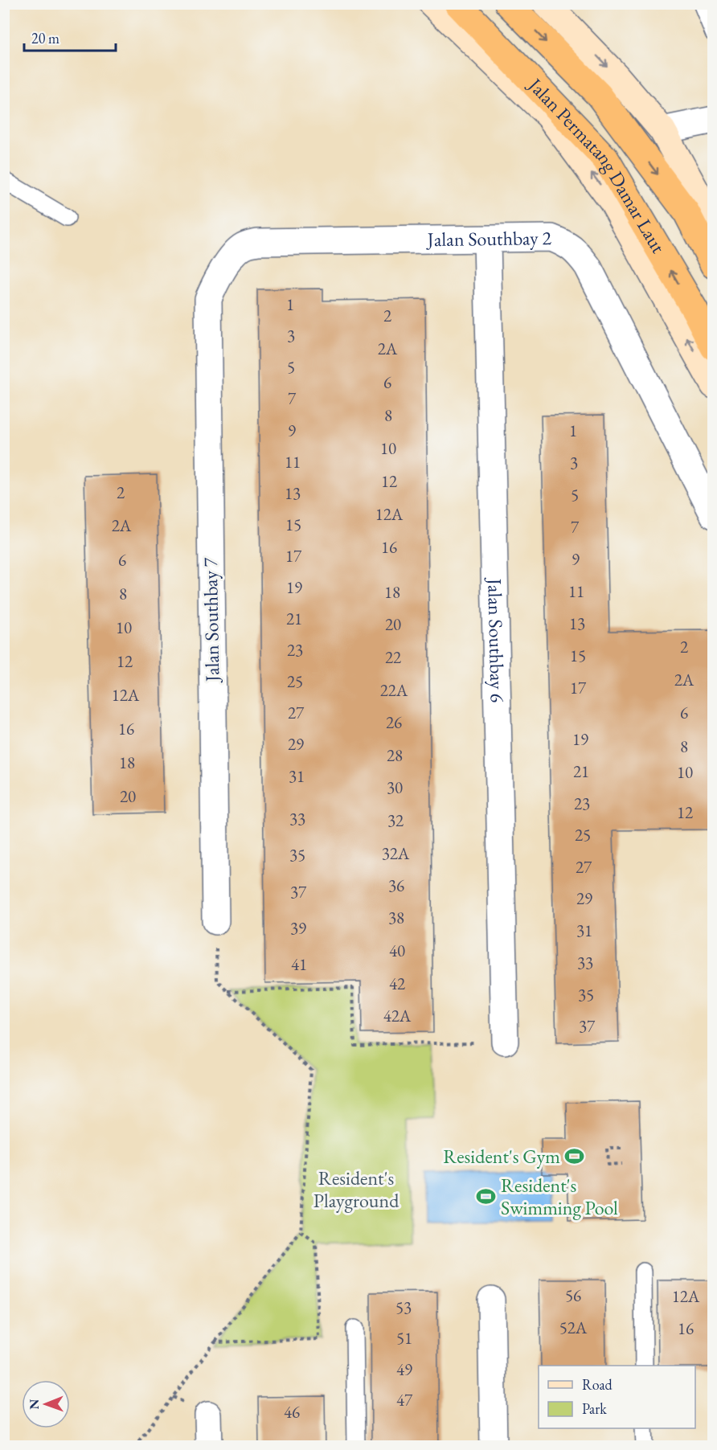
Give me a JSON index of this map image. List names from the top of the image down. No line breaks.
{"streets":{"highway":["Jalan Permatang Damar Laut"],"street":["Jalan Southbay 2","Jalan Southbay 7","Jalan Southbay 6"]},"crossings":[["Jalan Southbay 2","Jalan Southbay 7"],["Jalan Southbay 2","Jalan Southbay 6"]],"parks":["Resident's Playground"],"places":{"sports":["Resident's Gym","Resident's Swimming Pool"]},"house_numbers":["1","2","3","2A","5","6","7","8","9","1","10","11","3","12","2","13","5","12A","15","2A","7","16","17","9","6","19","11","18","8","21","13","20","10","2","23","15","22","12","2A","25","17","22A","12A","27","6","26","16","19","29","8","28","18","21","10","31","30","20","23","12","33","32","25","32A","35","27","36","37","29","38","39","31","40","33","41","42","35","42A","37","56","12A","53","52A","16","51","49","47","46"],"legend":["Road","Park"],"scale_bar":"20 m","north":"left"}
